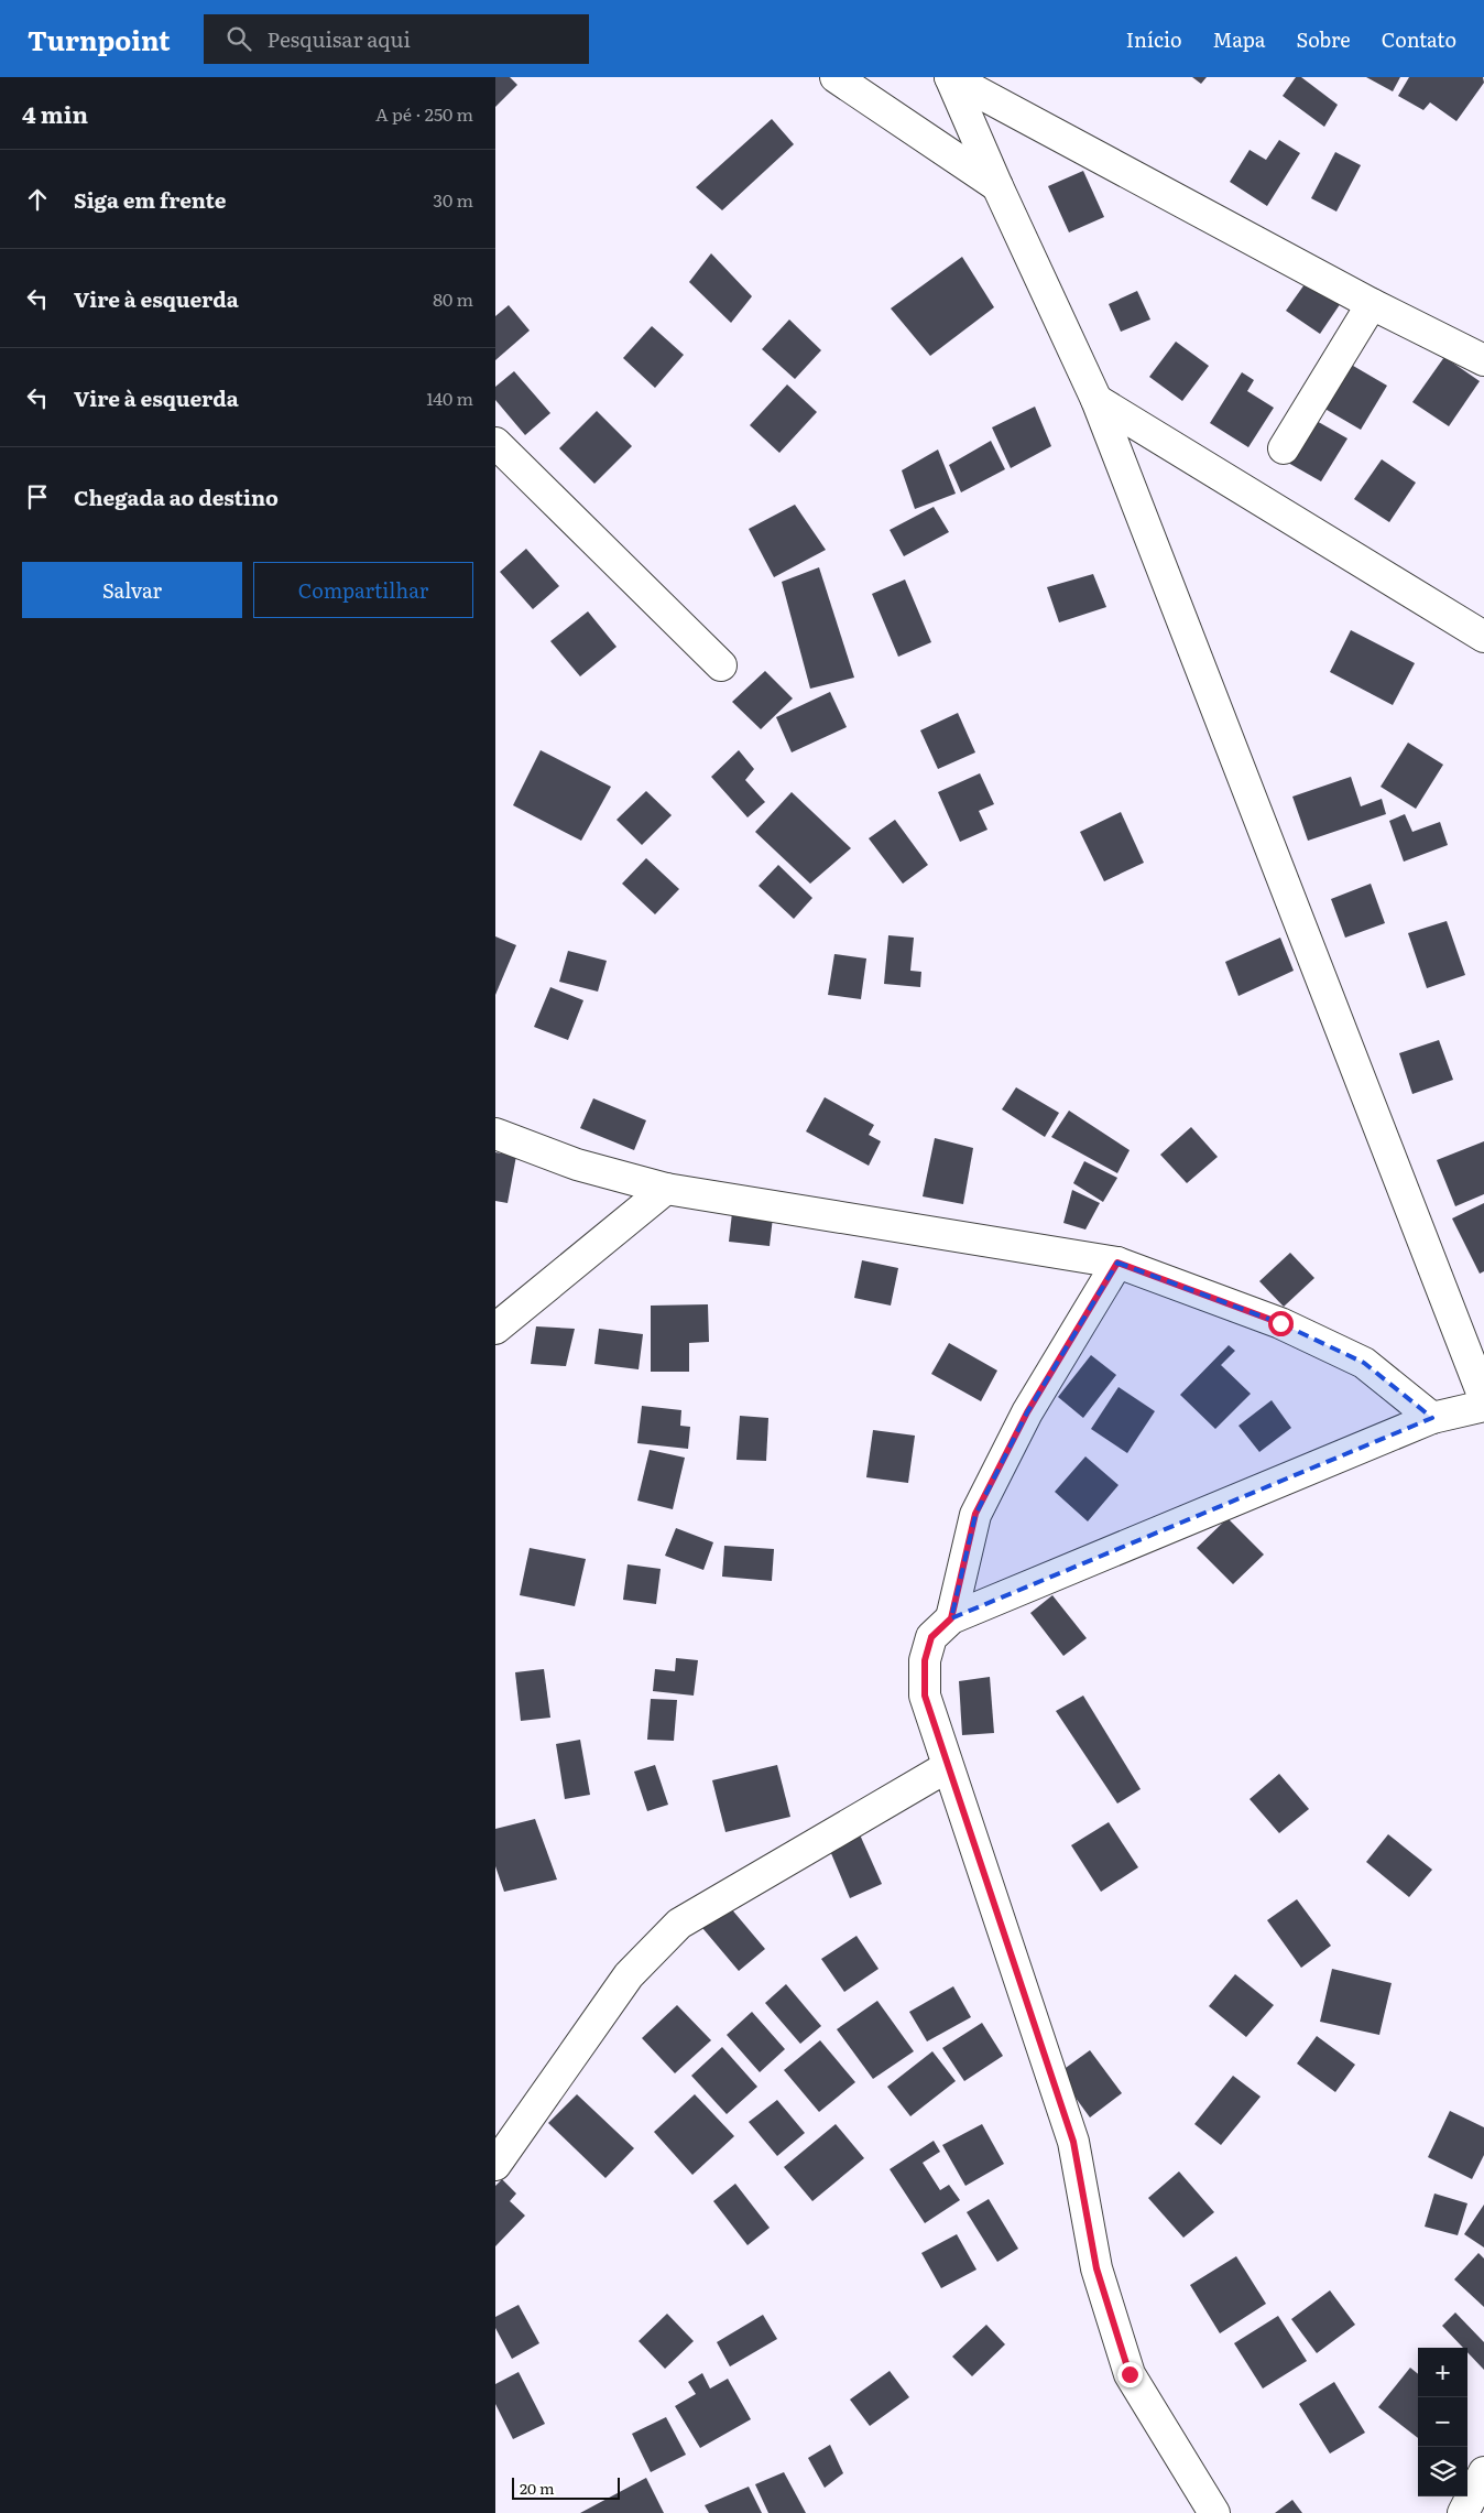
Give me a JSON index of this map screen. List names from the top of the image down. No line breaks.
{"scale_bar":"20 m","page":{"header":"Turnpoint","search":"Pesquisar aqui","nav":["Início","Mapa","Sobre","Contato"],"heading":["4 min","A pé · 250 m"],"list":[["Siga em frente","30 m"],["Vire à esquerda","80 m"],["Vire à esquerda","140 m"],"Chegada ao destino"],"buttons":["Salvar","Compartilhar"],"map_buttons":["+","−"],"scale":"20 m"}}
